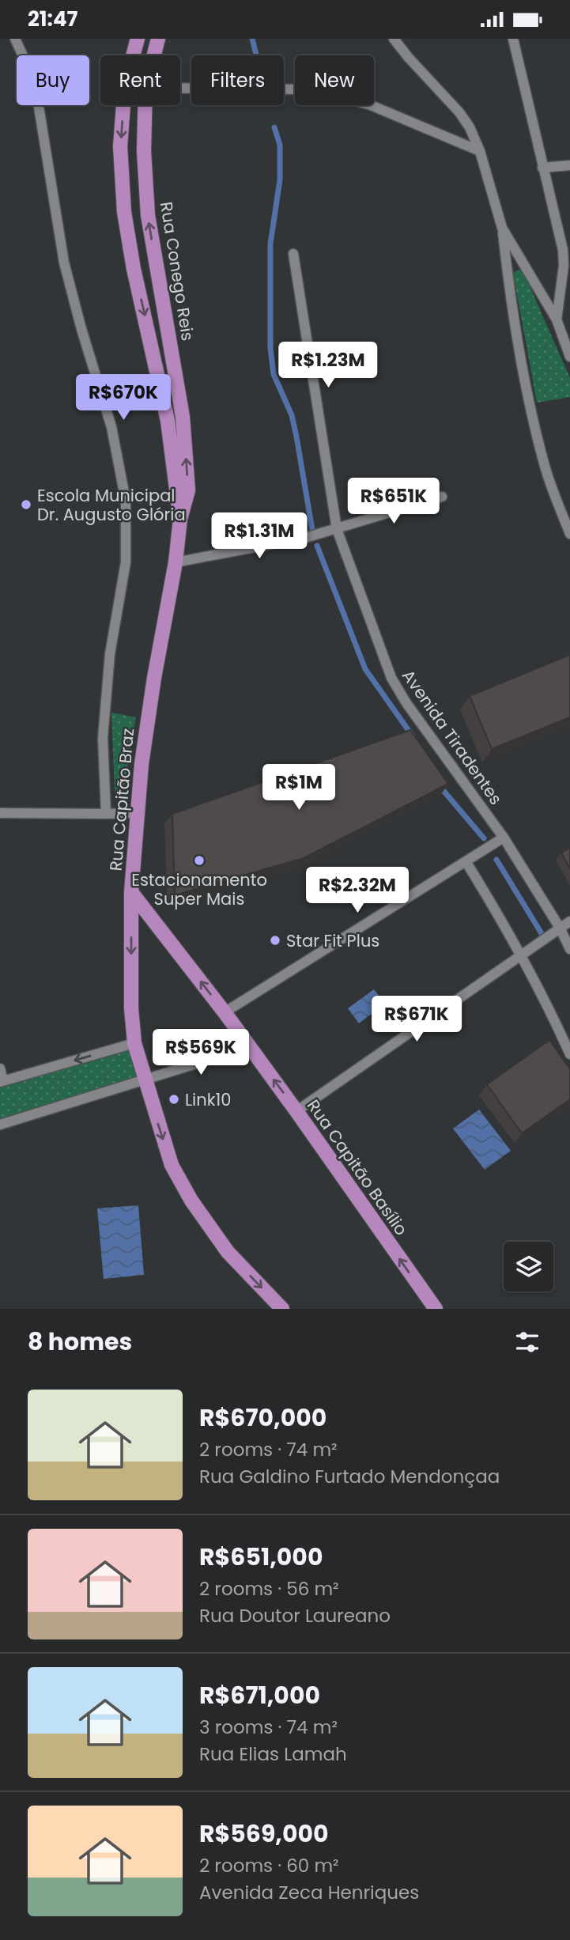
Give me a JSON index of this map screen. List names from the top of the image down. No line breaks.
{"streets":{"main road":["Rua Conego Reis","Rua Capitão Braz","Rua Capitão Basílio"],"street":["Avenida Tiradentes"]},"crossings":[["Rua Conego Reis","Rua Capitão Braz"],["Rua Capitão Braz","Rua Capitão Basílio"]],"one_way":["Rua Capitão Basílio"],"places":["Escola Municipal Dr. Augusto Glória","Estacionamento Super Mais","Star Fit Plus","Link10"],"page":{"status":"21:47","chip":["Buy","Rent","Filters","New"],"price":["R$1.23M","R$670K","R$651K","R$1.31M","R$1M","R$2.32M","R$671K","R$569K"],"heading":"8 homes","list":[{"name":"R$670,000","note":"2 rooms · 74 m² · Rua Galdino Furtado Mendonçaa"},{"name":"R$651,000","note":"2 rooms · 56 m² · Rua Doutor Laureano"},{"name":"R$671,000","note":"3 rooms · 74 m² · Rua Elias Lamah"},{"name":"R$569,000","note":"2 rooms · 60 m² · Avenida Zeca Henriques"}]}}
